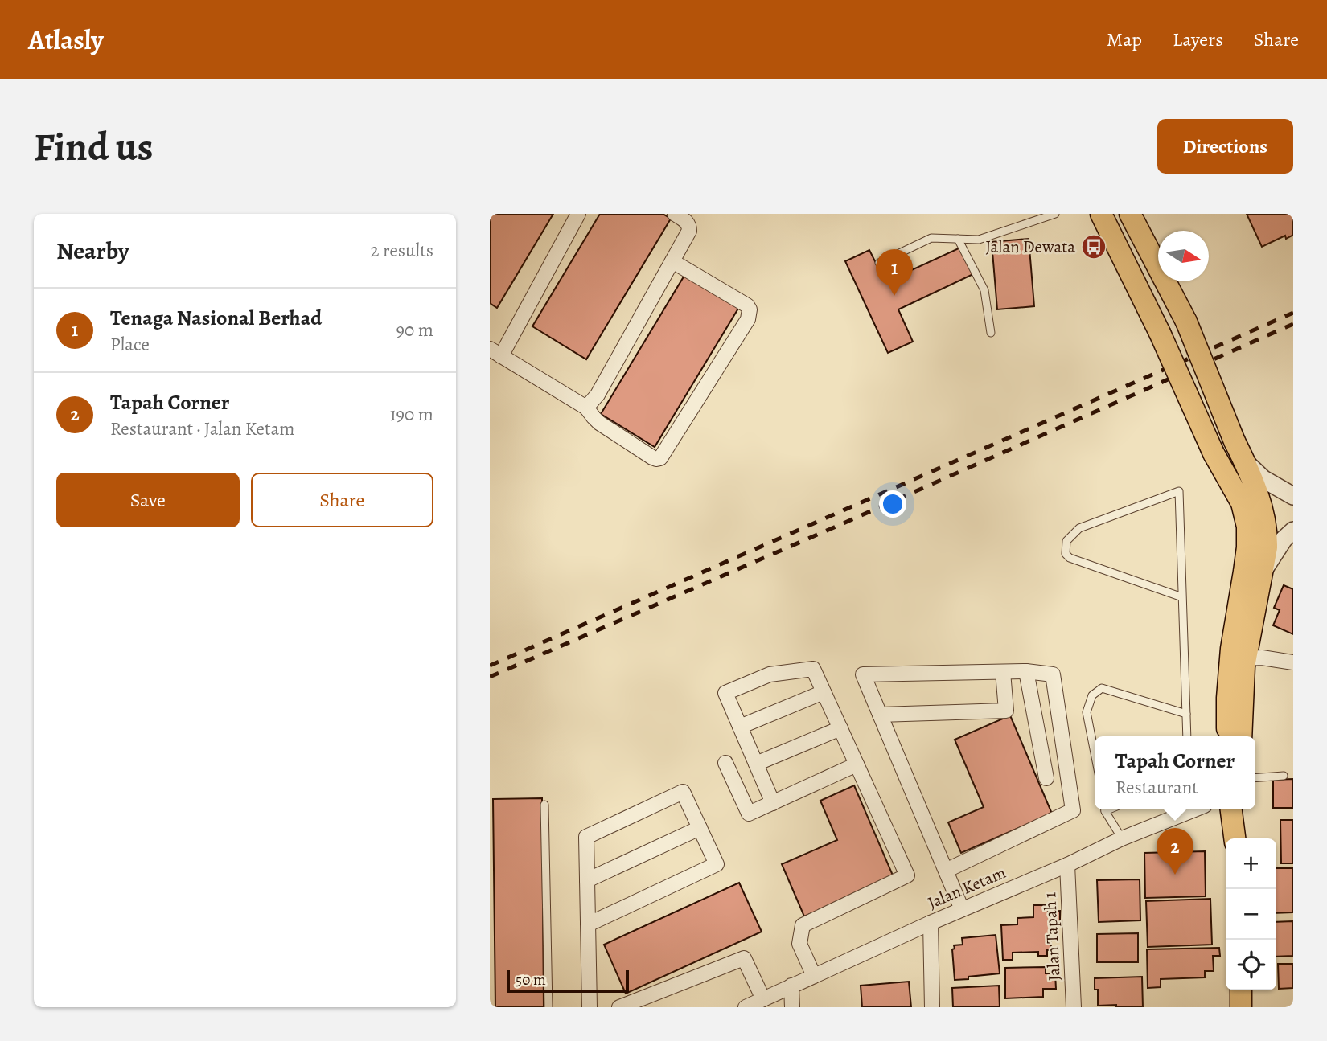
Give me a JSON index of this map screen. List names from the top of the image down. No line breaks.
{"streets":{"street":["Jalan Ketam","Jalan Tapah 1"]},"crossings":[["Jalan Ketam","Jalan Tapah 1"]],"places":{"bus stop":["Jalan Dewata"]},"scale_bar":"50 m","north":"right","page":{"header":"Atlasly","nav":["Map","Layers","Share"],"buttons":["Directions",["Save","Share"]],"title":"Find us","heading":["Nearby","2 results"],"pins":["1","2"],"list":[{"mark":"1","name":"Tenaga Nasional Berhad","note":"Place","value":"90 m"},{"mark":"2","name":"Tapah Corner","note":"Restaurant · Jalan Ketam","value":"190 m"}],"popup":["Tapah Corner","Restaurant"],"map_buttons":["+","−"],"scale":"50 m"}}
